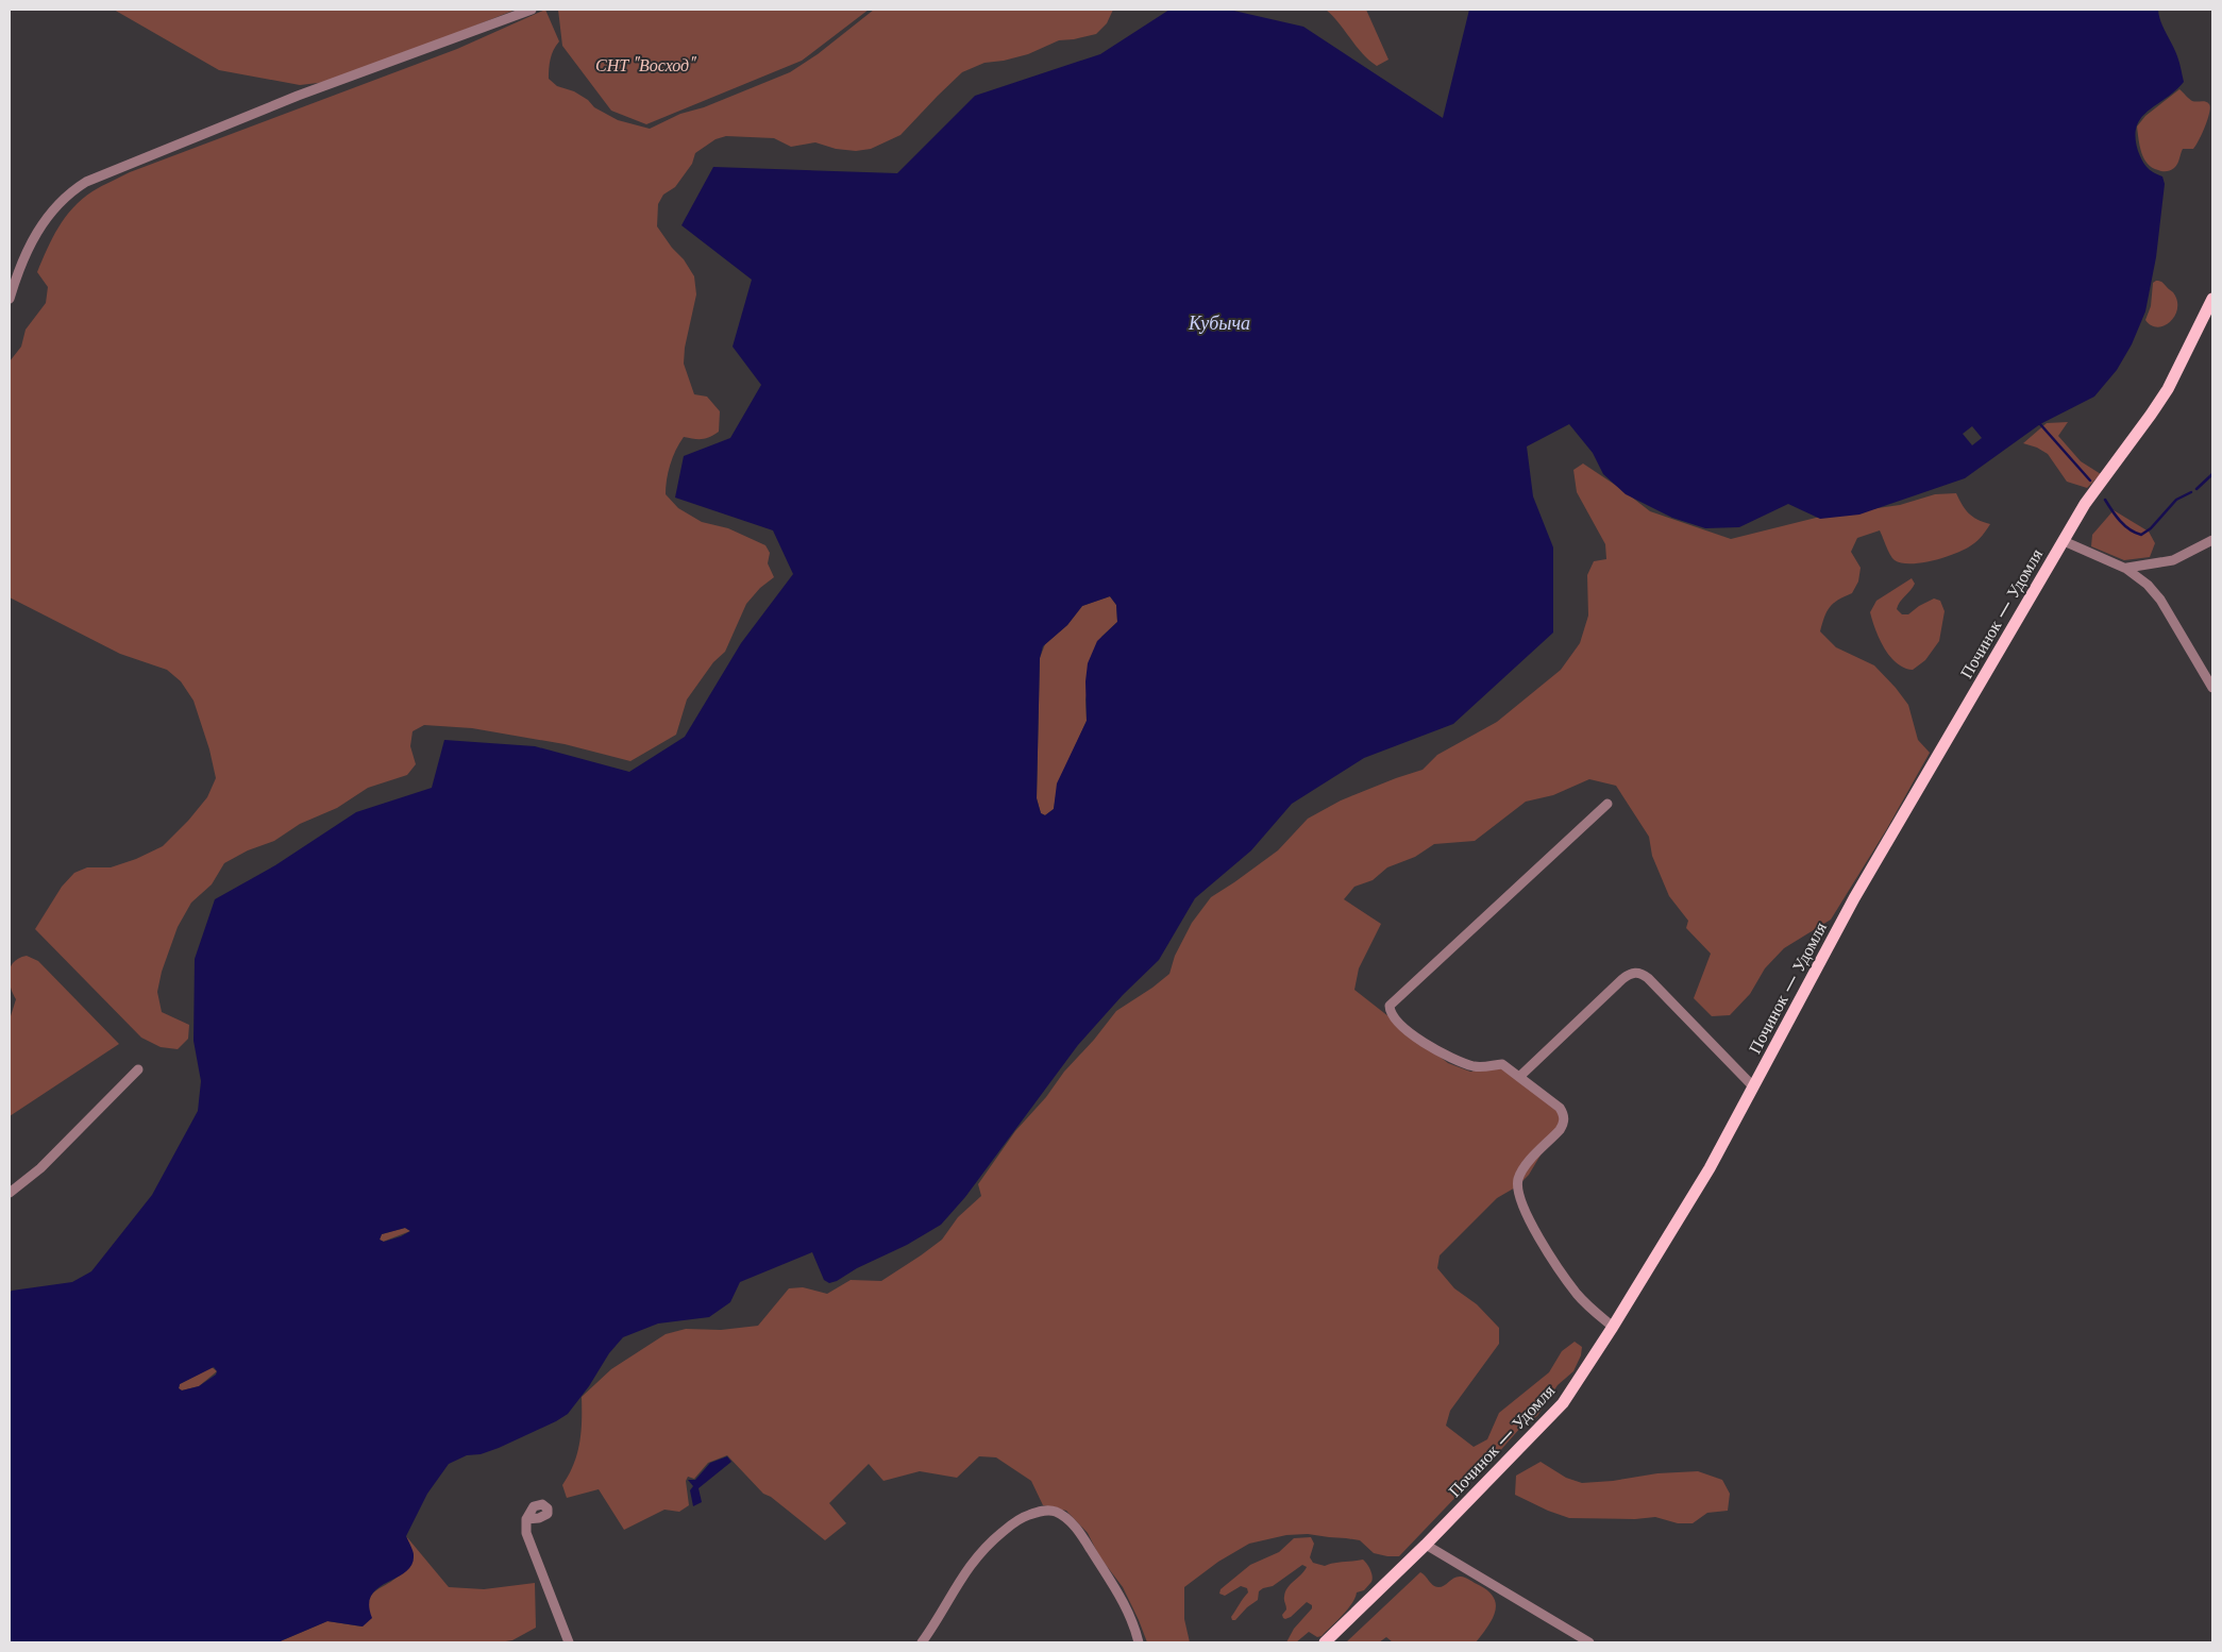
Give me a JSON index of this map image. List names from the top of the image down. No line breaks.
{"streets":{"main road":["Починок — Удомля"]},"water":["Кубыча"],"parks":["СНТ \"Восход\""]}
